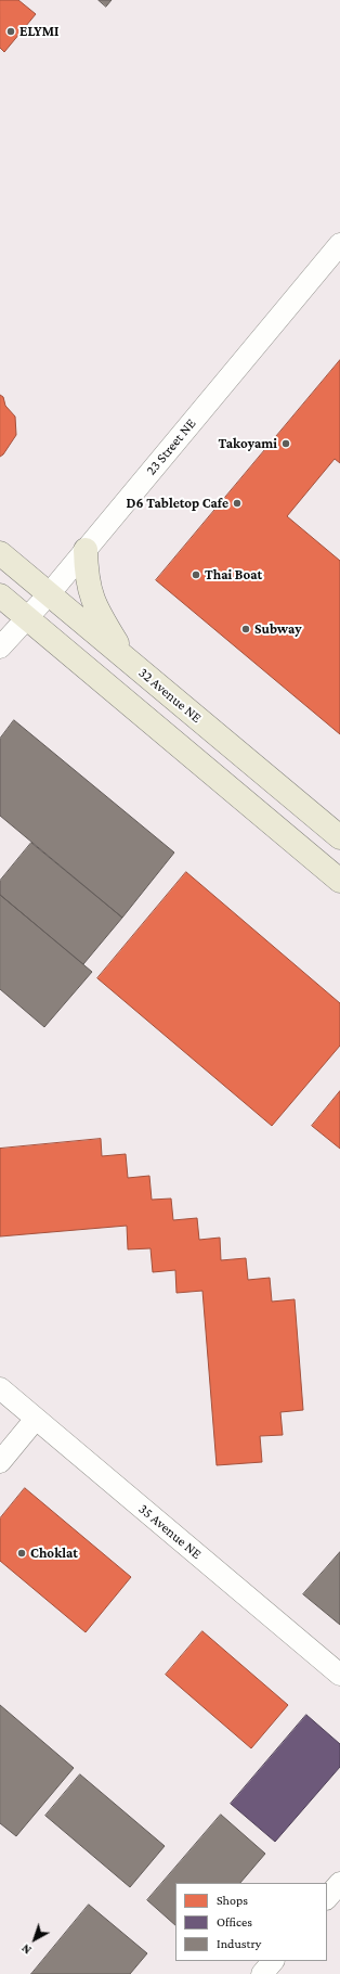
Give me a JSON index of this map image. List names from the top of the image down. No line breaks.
{"streets":{"main road":["32 Avenue NE"],"street":["23 Street NE","35 Avenue NE"]},"crossings":[["23 Street NE","32 Avenue NE"]],"places":["ELYMI","Takoyami","D6 Tabletop Cafe","Thai Boat","Subway","Choklat"],"legend":["Shops","Offices","Industry"],"north":"bottom left"}
